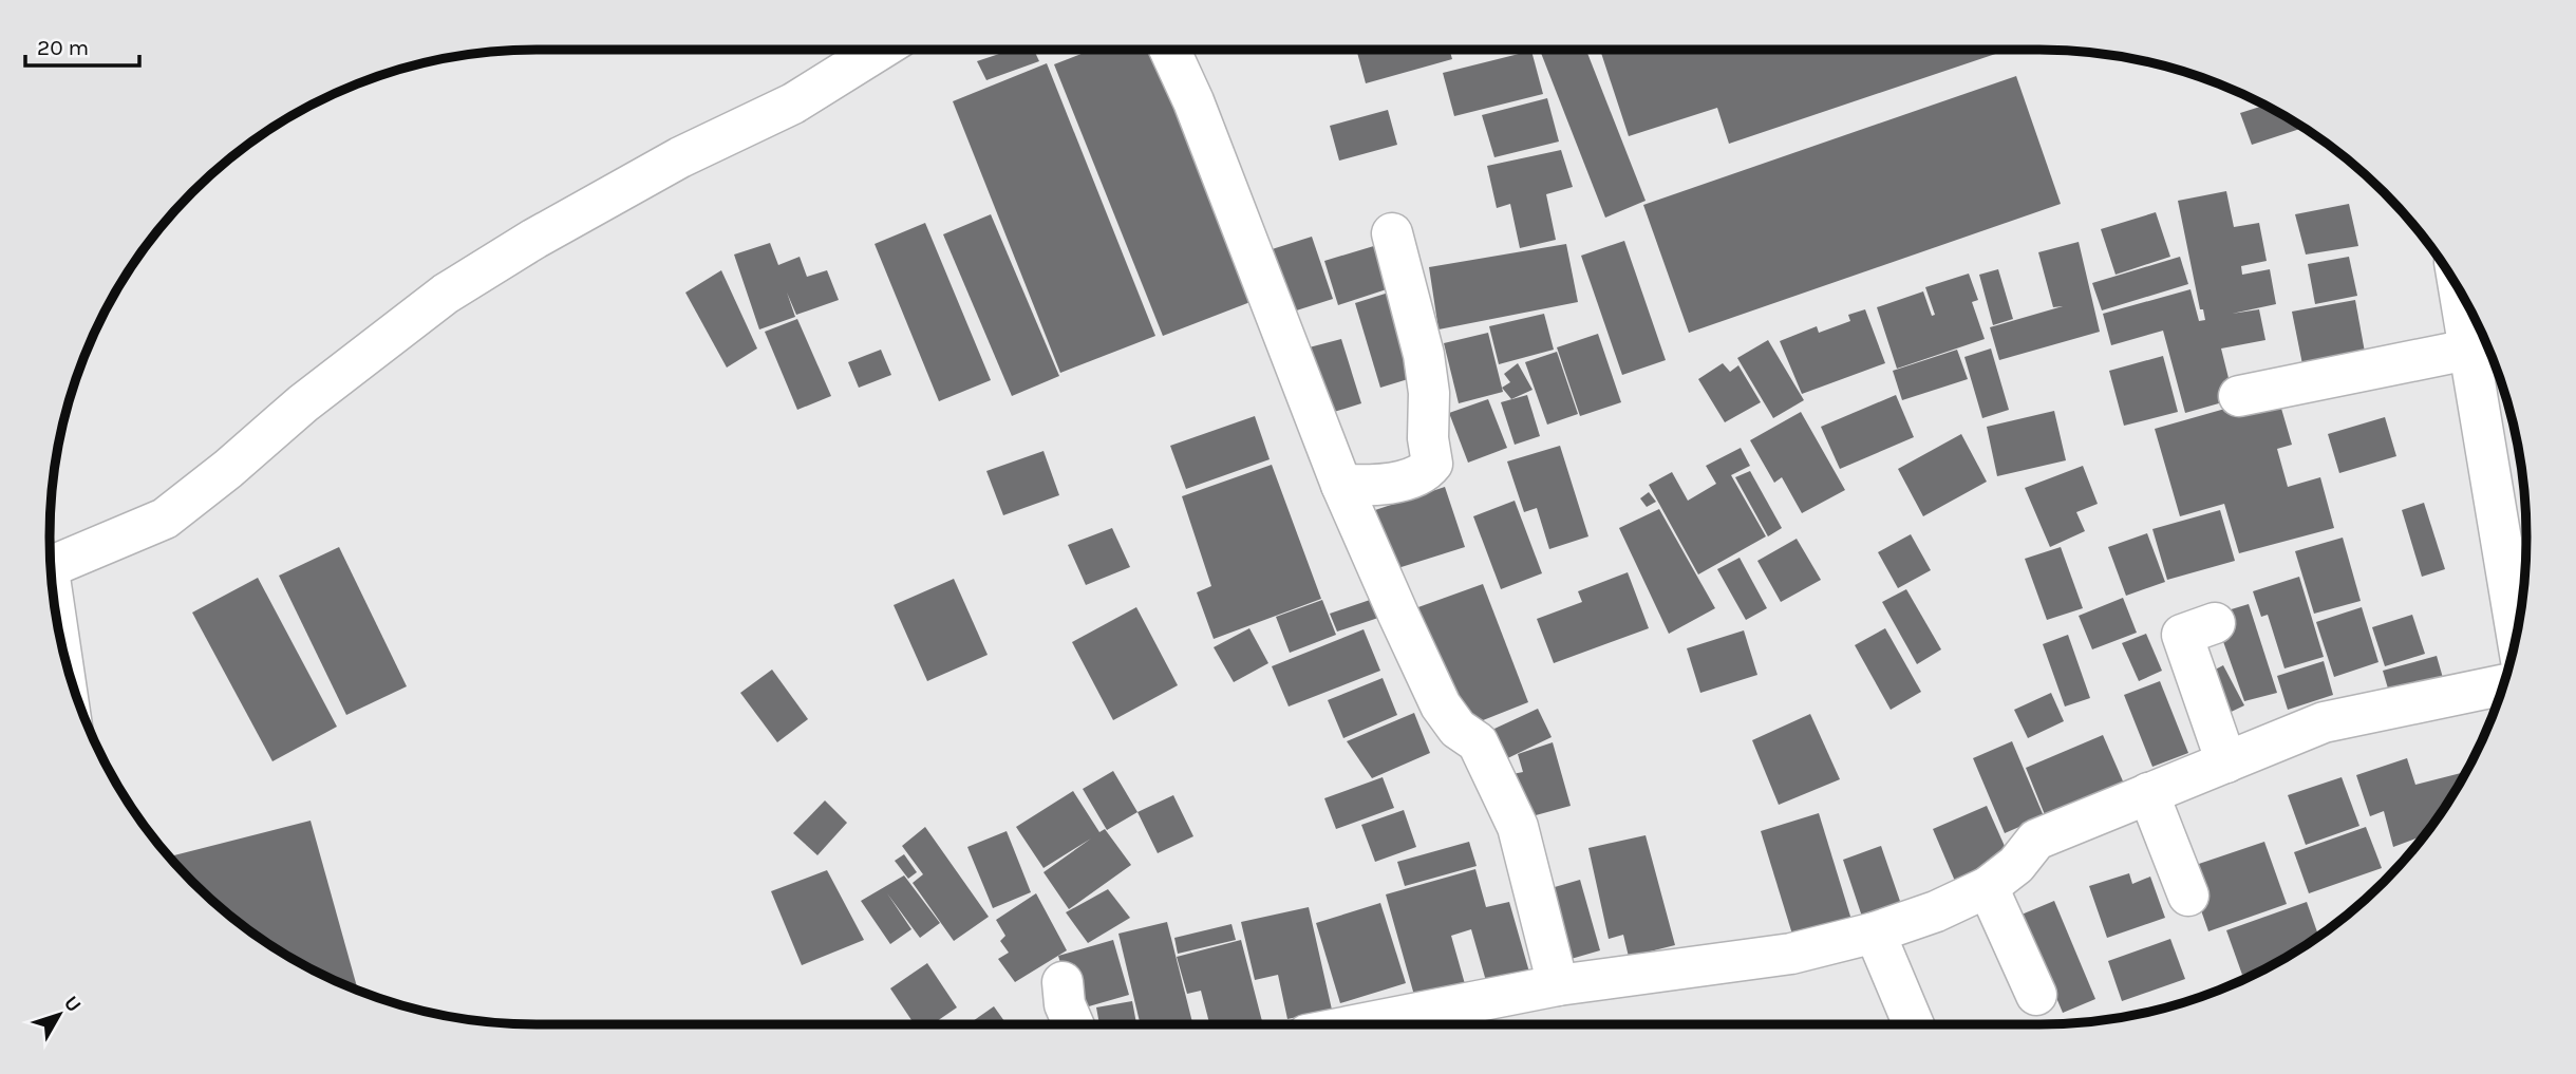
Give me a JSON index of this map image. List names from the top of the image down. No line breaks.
{"scale_bar":"20 m","north":"top right"}
